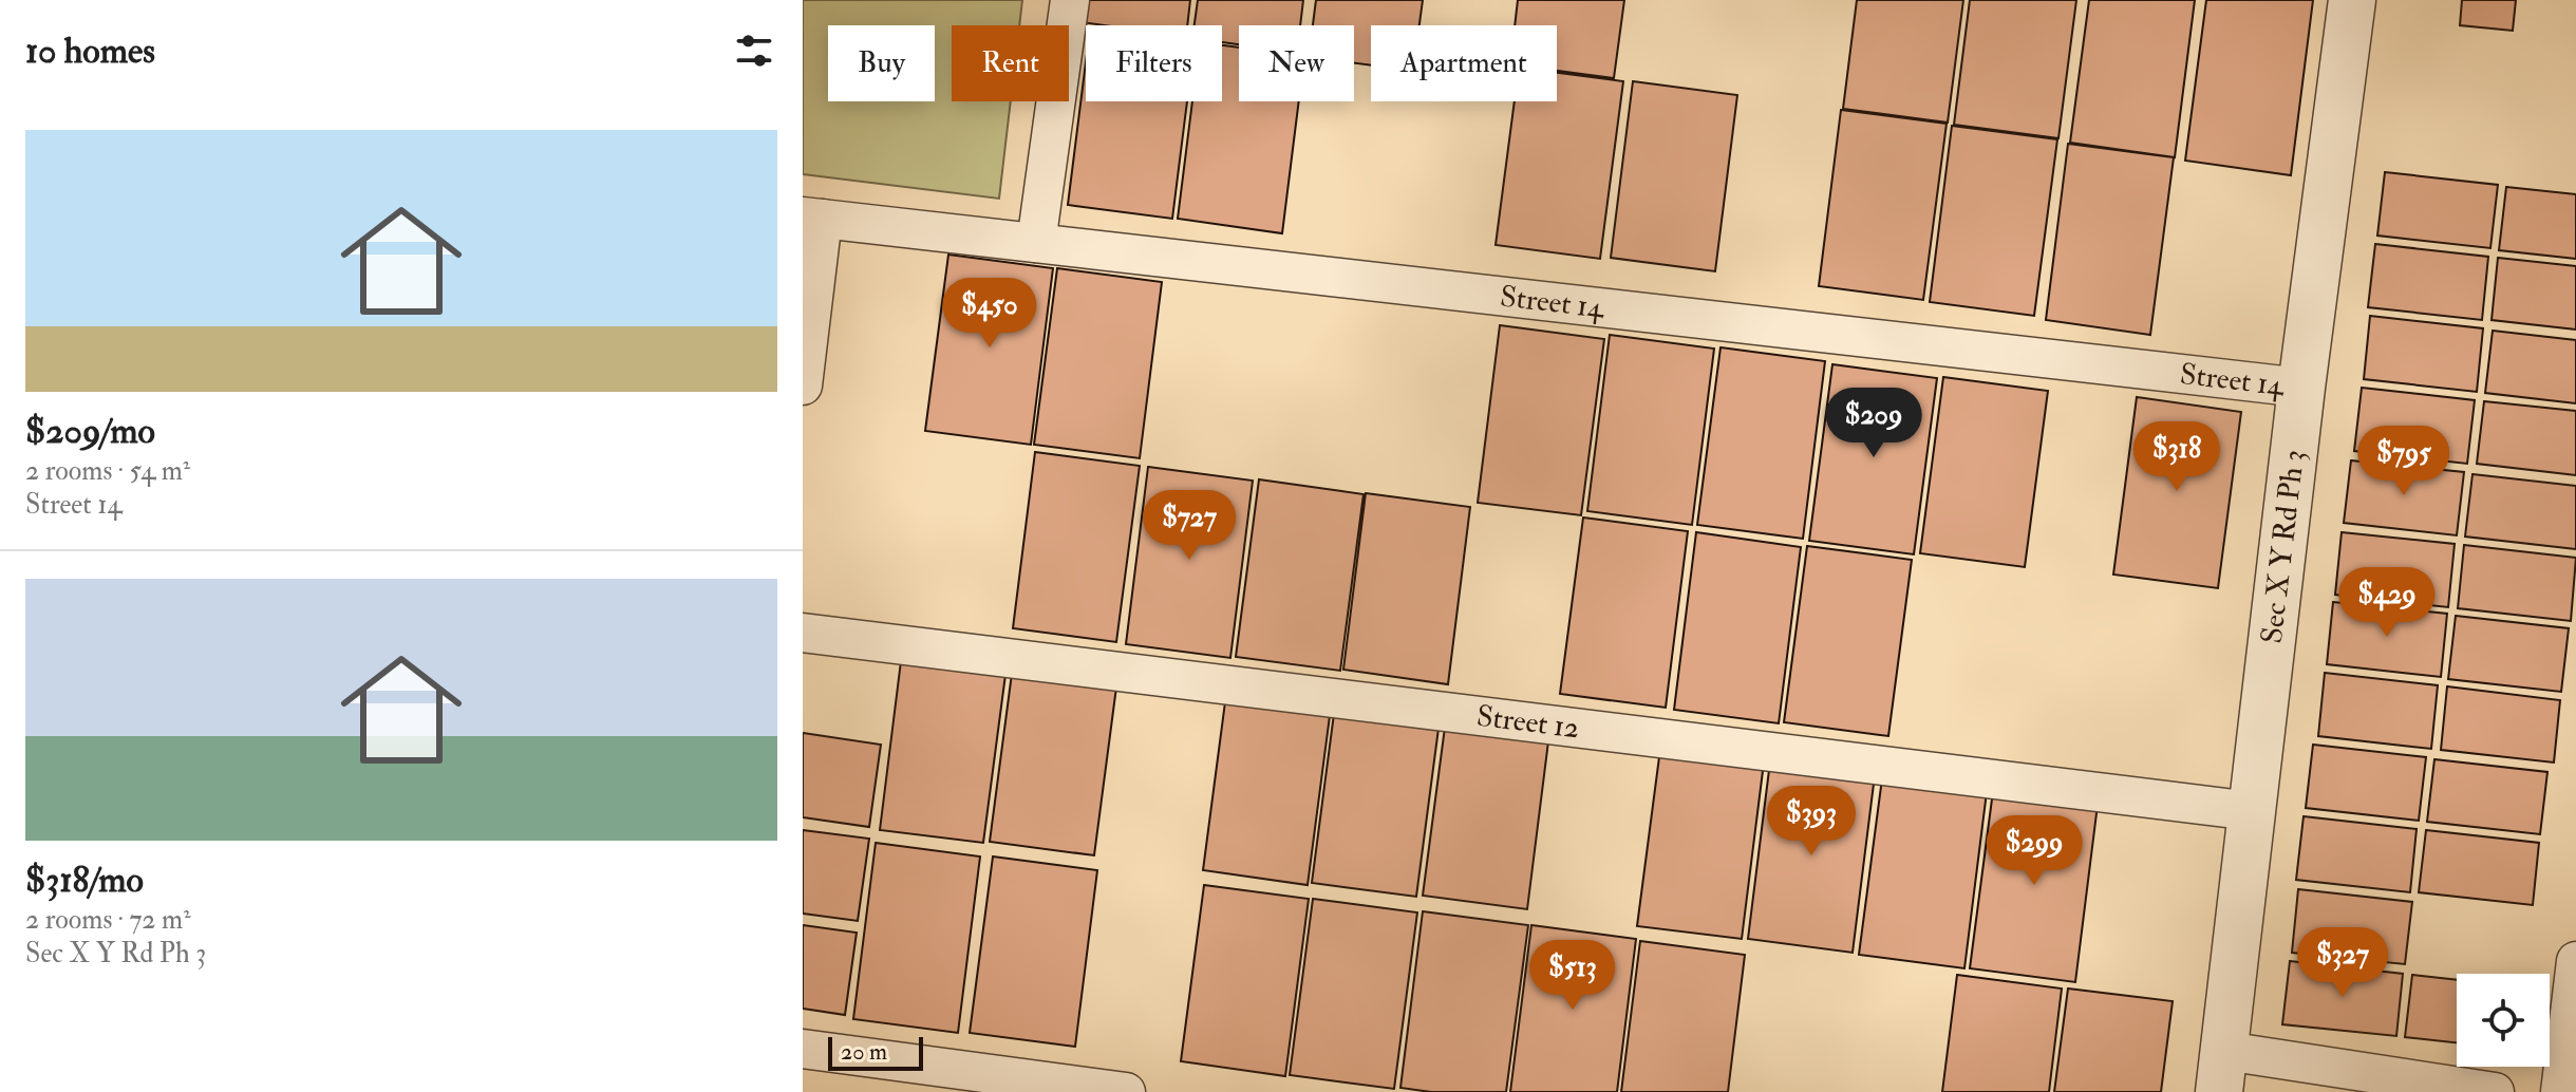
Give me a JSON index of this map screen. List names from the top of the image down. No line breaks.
{"streets":{"street":["Street 14","Sec X Y Rd Ph 3","Street 12"]},"crossings":[["Street 14","Sec X Y Rd Ph 3"],["Sec X Y Rd Ph 3","Street 12"]],"scale_bar":"20 m","page":{"heading":"10 homes","chip":["Buy","Rent","Filters","New","Apartment"],"list":[{"name":"$209/mo","note":"2 rooms · 54 m² · Street 14"},{"name":"$318/mo","note":"2 rooms · 72 m² · Sec X Y Rd Ph 3"}],"price":["$450","$209","$318","$795","$727","$429","$393","$299","$327","$513"],"scale":"20 m"}}
